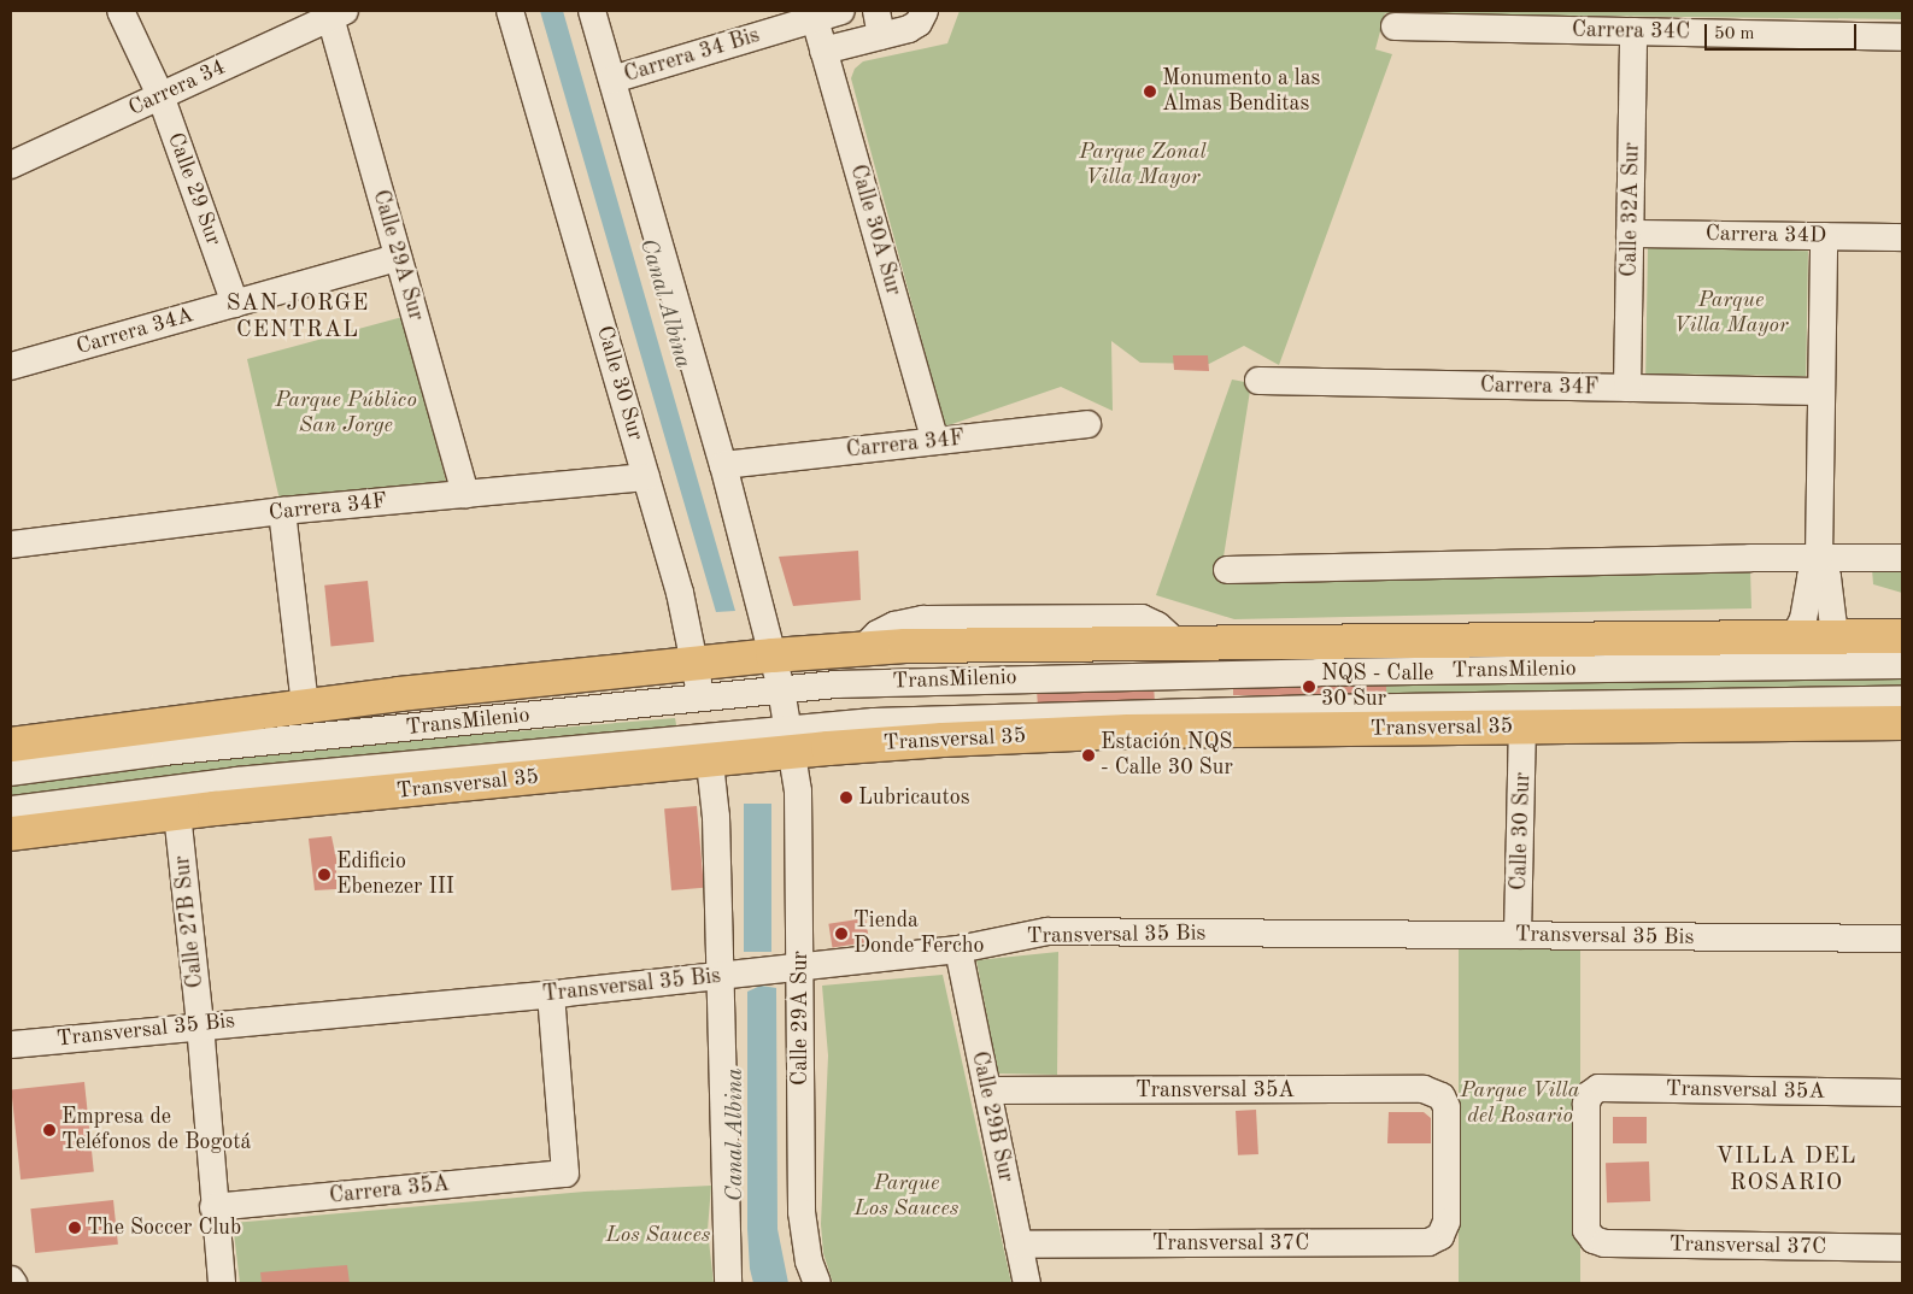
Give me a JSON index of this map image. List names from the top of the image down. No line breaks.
{"streets":{"highway":["Transversal 35"],"street":["Carrera 34C","Carrera 34 Bis","Carrera 34","Calle 29 Sur","Calle 32A Sur","Calle 30A Sur","Carrera 34D","Calle 29A Sur","Carrera 34A","Calle 30 Sur","Carrera 34F","TransMilenio","Calle 27B Sur","Transversal 35 Bis","Transversal 35A","Calle 29B Sur","Carrera 35A","Transversal 37C"]},"crossings":[["Carrera 34C","Calle 32A Sur"],["Carrera 34 Bis","Calle 30A Sur"],["Carrera 34","Calle 29 Sur"],["Carrera 34","Calle 29A Sur"],["Calle 29 Sur","Carrera 34A"],["Calle 32A Sur","Carrera 34D"],["Calle 32A Sur","Carrera 34F"],["Calle 30A Sur","Carrera 34F"],["Calle 29A Sur","Carrera 34A"],["Calle 29A Sur","Carrera 34F"],["Calle 29A Sur","TransMilenio"],["Calle 29A Sur","Transversal 35"],["Calle 29A Sur","Transversal 35 Bis"],["Calle 30 Sur","Carrera 34F"],["Calle 30 Sur","TransMilenio"],["Calle 30 Sur","Transversal 35"],["Calle 30 Sur","Transversal 35 Bis"],["TransMilenio","Transversal 35"],["Transversal 35","Calle 27B Sur"],["Calle 27B Sur","Transversal 35 Bis"],["Calle 27B Sur","Carrera 35A"],["Transversal 35 Bis","Calle 29B Sur"],["Transversal 35 Bis","Carrera 35A"],["Transversal 35A","Calle 29B Sur"],["Transversal 35A","Transversal 37C"],["Calle 29B Sur","Transversal 37C"]],"districts":["SAN JORGE CENTRAL","VILLA DEL ROSARIO"],"water":["Canal Albina"],"parks":["Parque Zonal Villa Mayor","Parque Villa Mayor","Parque Público San Jorge","Parque Villa del Rosario","Parque Los Sauces","Los Sauces"],"places":["Monumento a las Almas Benditas","NQS - Calle 30 Sur","Estación NQS - Calle 30 Sur","Lubricautos","Edificio Ebenezer III","Tienda Donde Fercho","Empresa de Teléfonos de Bogotá","The Soccer Club"],"scale_bar":"50 m"}
